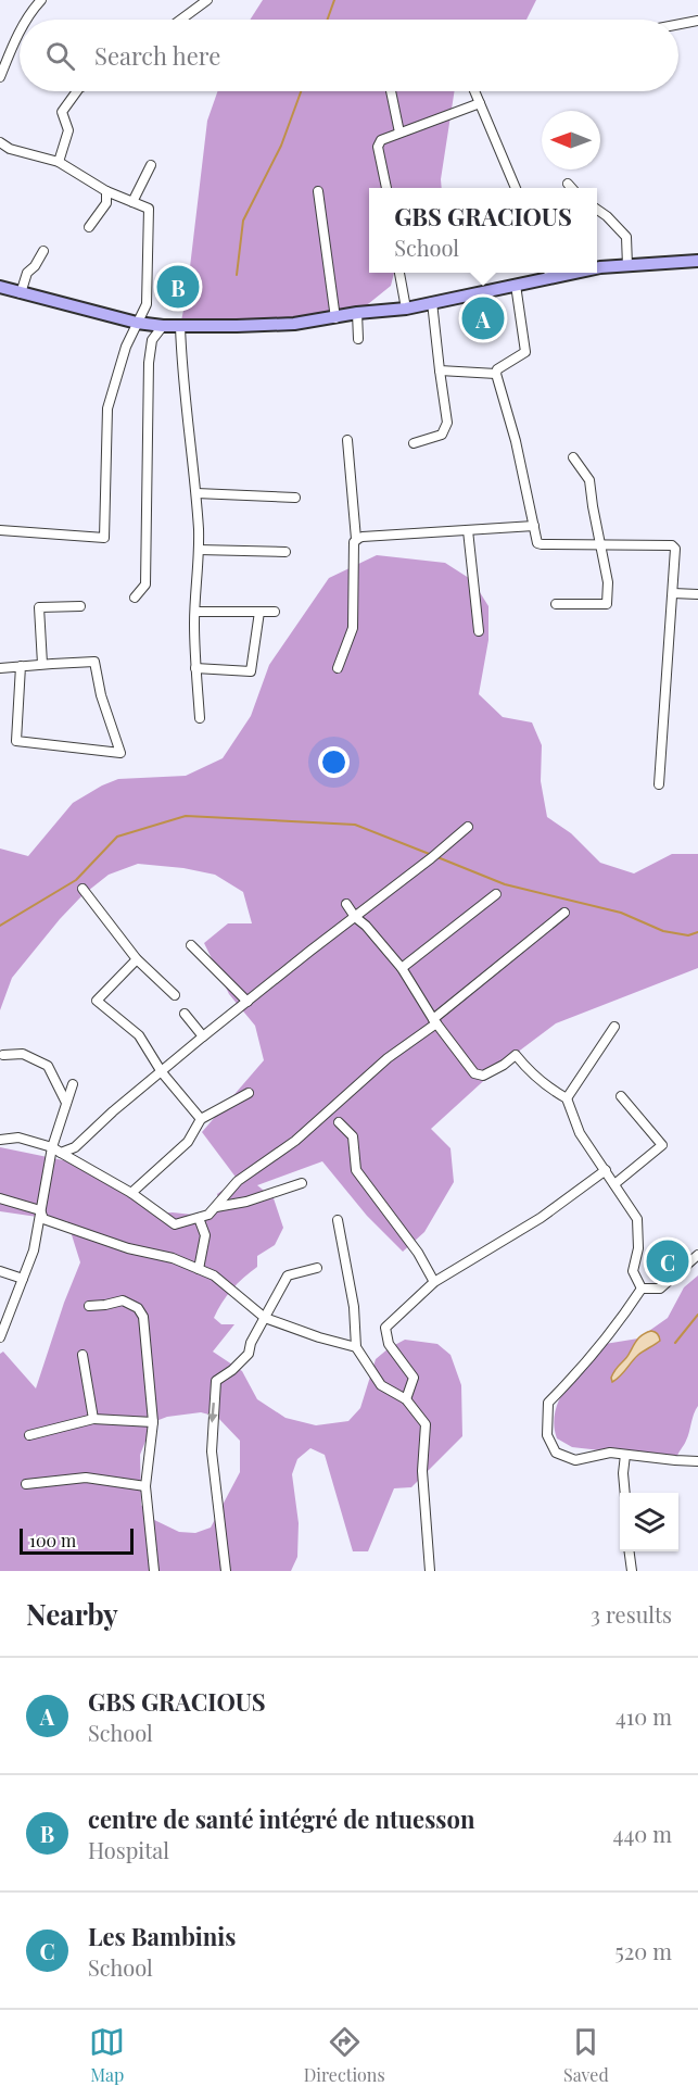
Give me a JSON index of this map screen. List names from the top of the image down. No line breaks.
{"scale_bar":"100 m","north":"left","page":{"search":"Search here","popup":["GBS GRACIOUS","School"],"pins":["B","A","C"],"scale":"100 m","heading":["Nearby","3 results"],"list":[{"mark":"A","name":"GBS GRACIOUS","note":"School","value":"410 m"},{"mark":"B","name":"centre de santé intégré de ntuesson","note":"Hospital","value":"440 m"},{"mark":"C","name":"Les Bambinis","note":"School","value":"520 m"}],"nav":["Map","Directions","Saved"]}}
